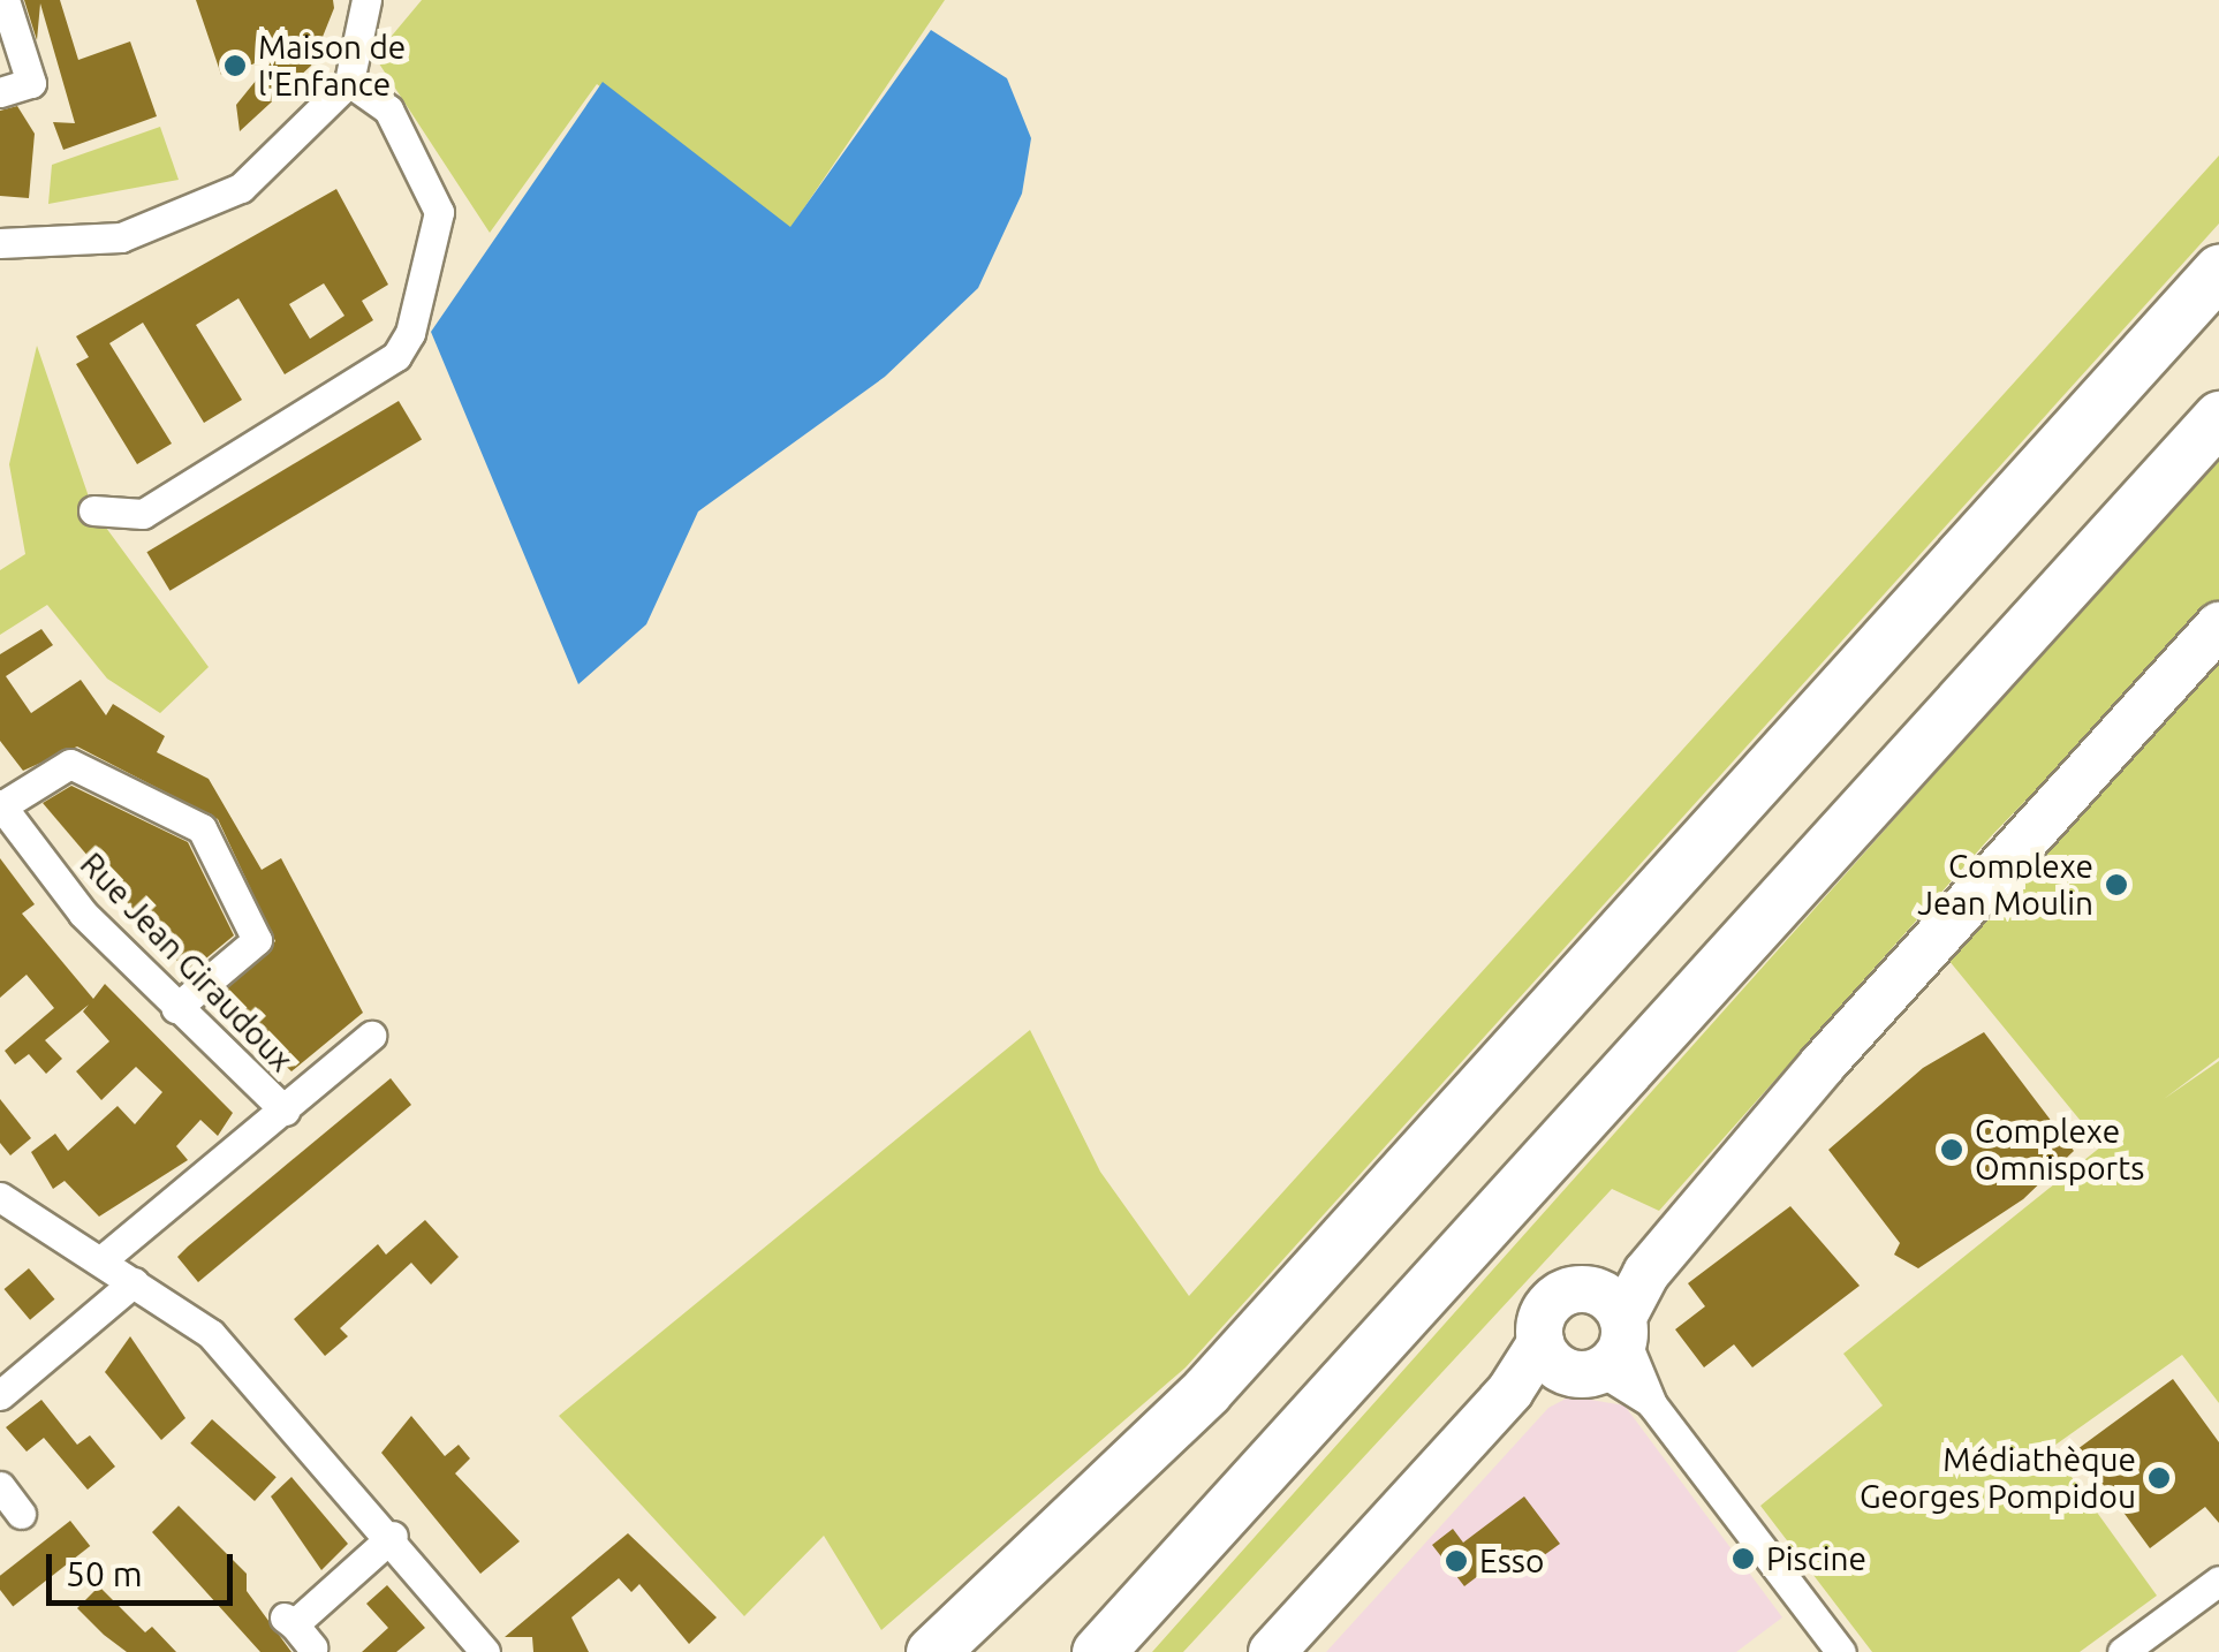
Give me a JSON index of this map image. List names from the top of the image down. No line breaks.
{"streets":{"street":["Rue Jean Giraudoux"]},"places":["Maison de l'Enfance","Complexe Jean Moulin","Complexe Omnisports","Médiathèque Georges Pompidou","Piscine","Esso"],"scale_bar":"50 m"}
